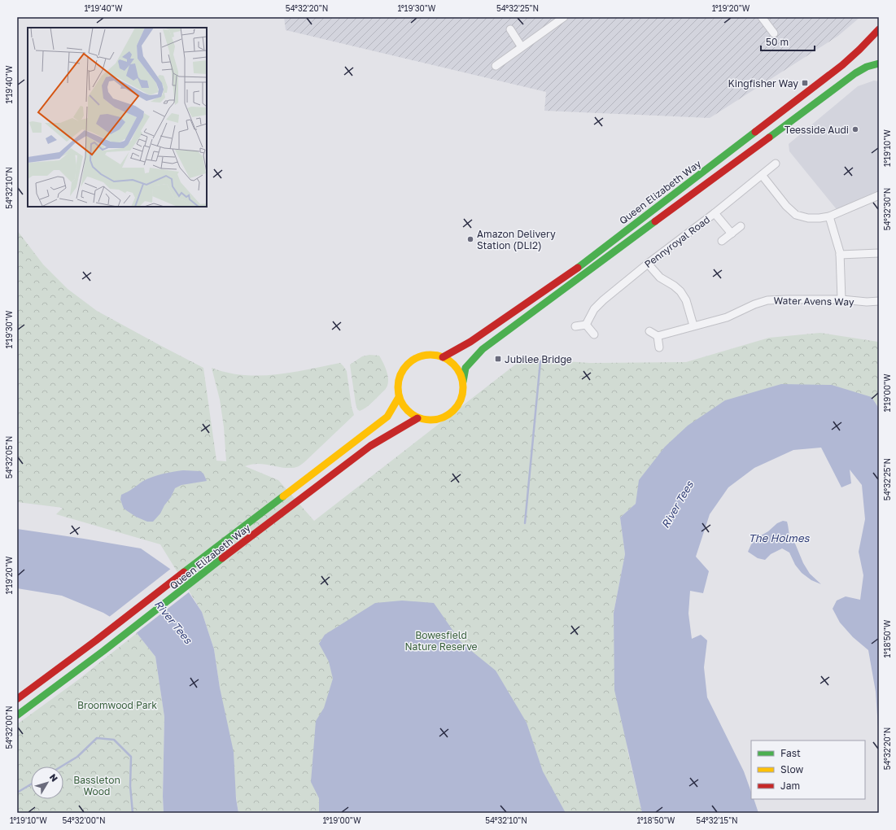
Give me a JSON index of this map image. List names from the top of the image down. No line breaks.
{"streets":{"street":["Queen Elizabeth Way","Pennyroyal Road","Water Avens Way"]},"water":["River Tees","The Holmes"],"parks":["Bowesfield Nature Reserve","Broomwood Park","Bassleton Wood"],"places":{"transit":["Kingfisher Way","Jubilee Bridge"],"other":["Teesside Audi","Amazon Delivery Station (DLI2)"]},"legend":["Fast","Slow","Jam"],"scale_bar":"50 m","north":"top right","coordinates":["1°19'40\"W","54°32'20\"N","1°19'30\"W","54°32'25\"N","1°19'20\"W","1°19'10\"W","54°32'10\"N","54°32'30\"N","1°19'00\"W","54°32'05\"N","1°18'50\"W","54°32'00\"N","54°32'15\"N"]}
